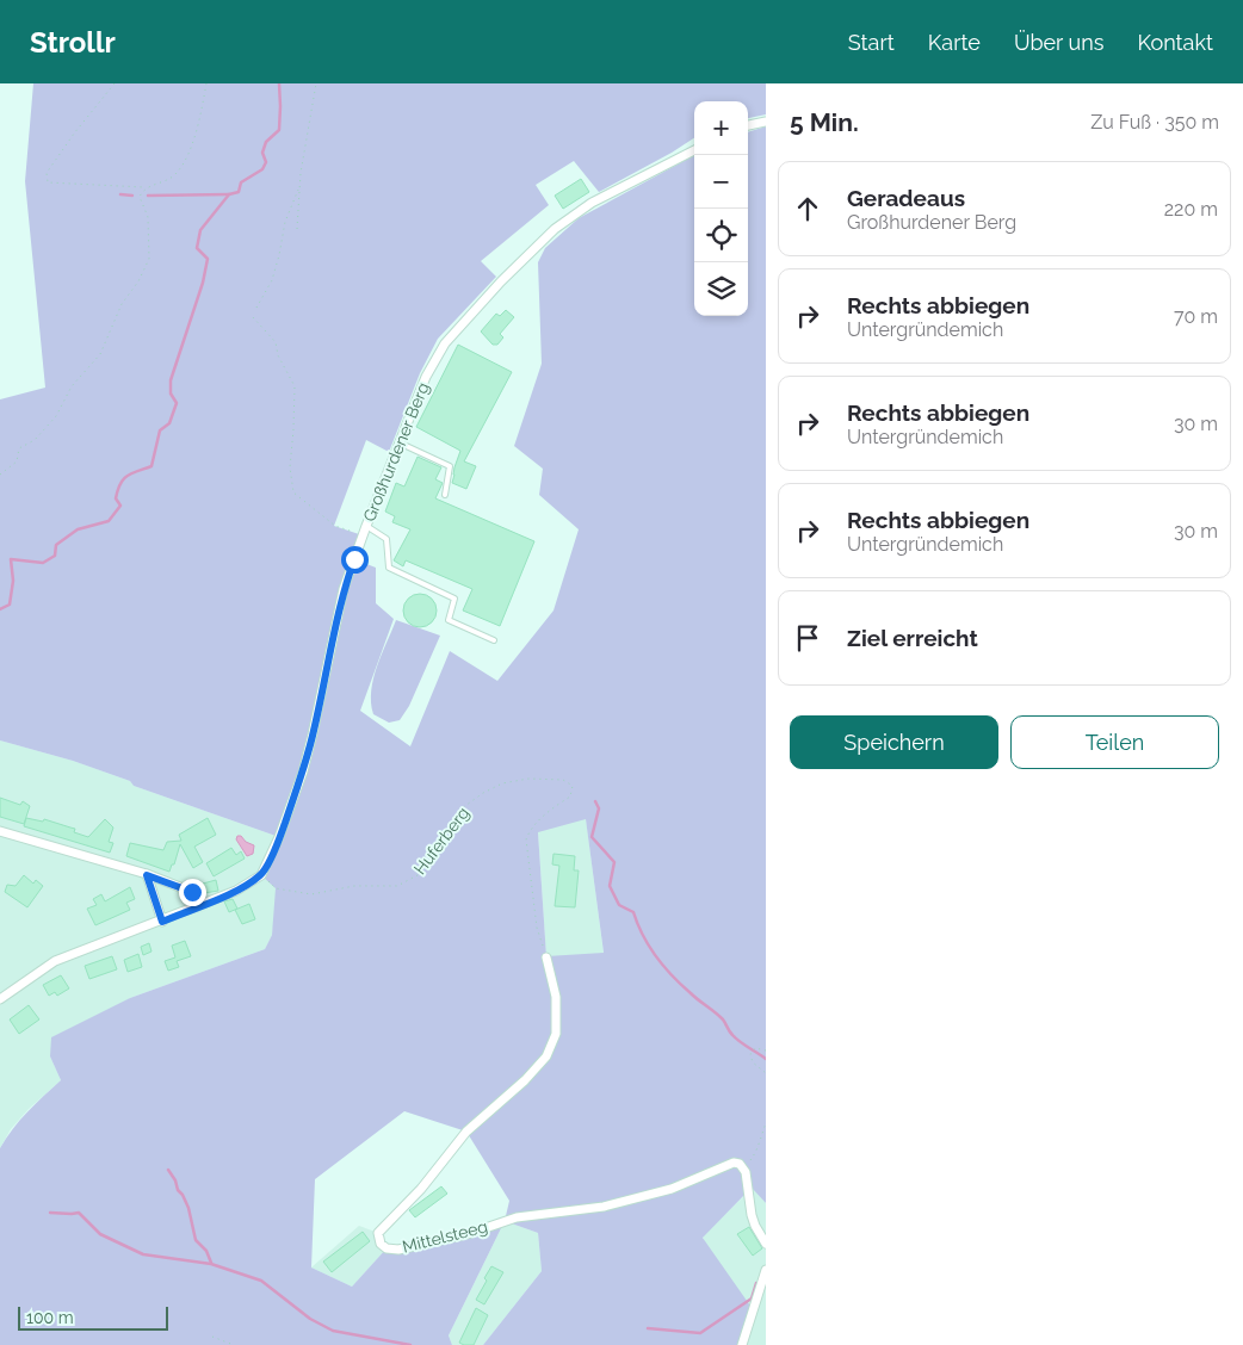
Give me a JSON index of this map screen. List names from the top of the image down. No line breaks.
{"streets":{"street":["Großhurdener Berg","Mittelsteeg"],"path":["Huferberg"]},"crossings":[["Großhurdener Berg","Huferberg"],["Huferberg","Mittelsteeg"]],"scale_bar":"100 m","page":{"header":"Strollr","nav":["Start","Karte","Über uns","Kontakt"],"heading":["5 Min.","Zu Fuß · 350 m"],"map_buttons":["+","−"],"list":[["Geradeaus","Großhurdener Berg","220 m"],["Rechts abbiegen","Untergründemich","70 m"],["Rechts abbiegen","Untergründemich","30 m"],["Rechts abbiegen","Untergründemich","30 m"],"Ziel erreicht"],"buttons":["Speichern","Teilen"],"scale":"100 m"}}
